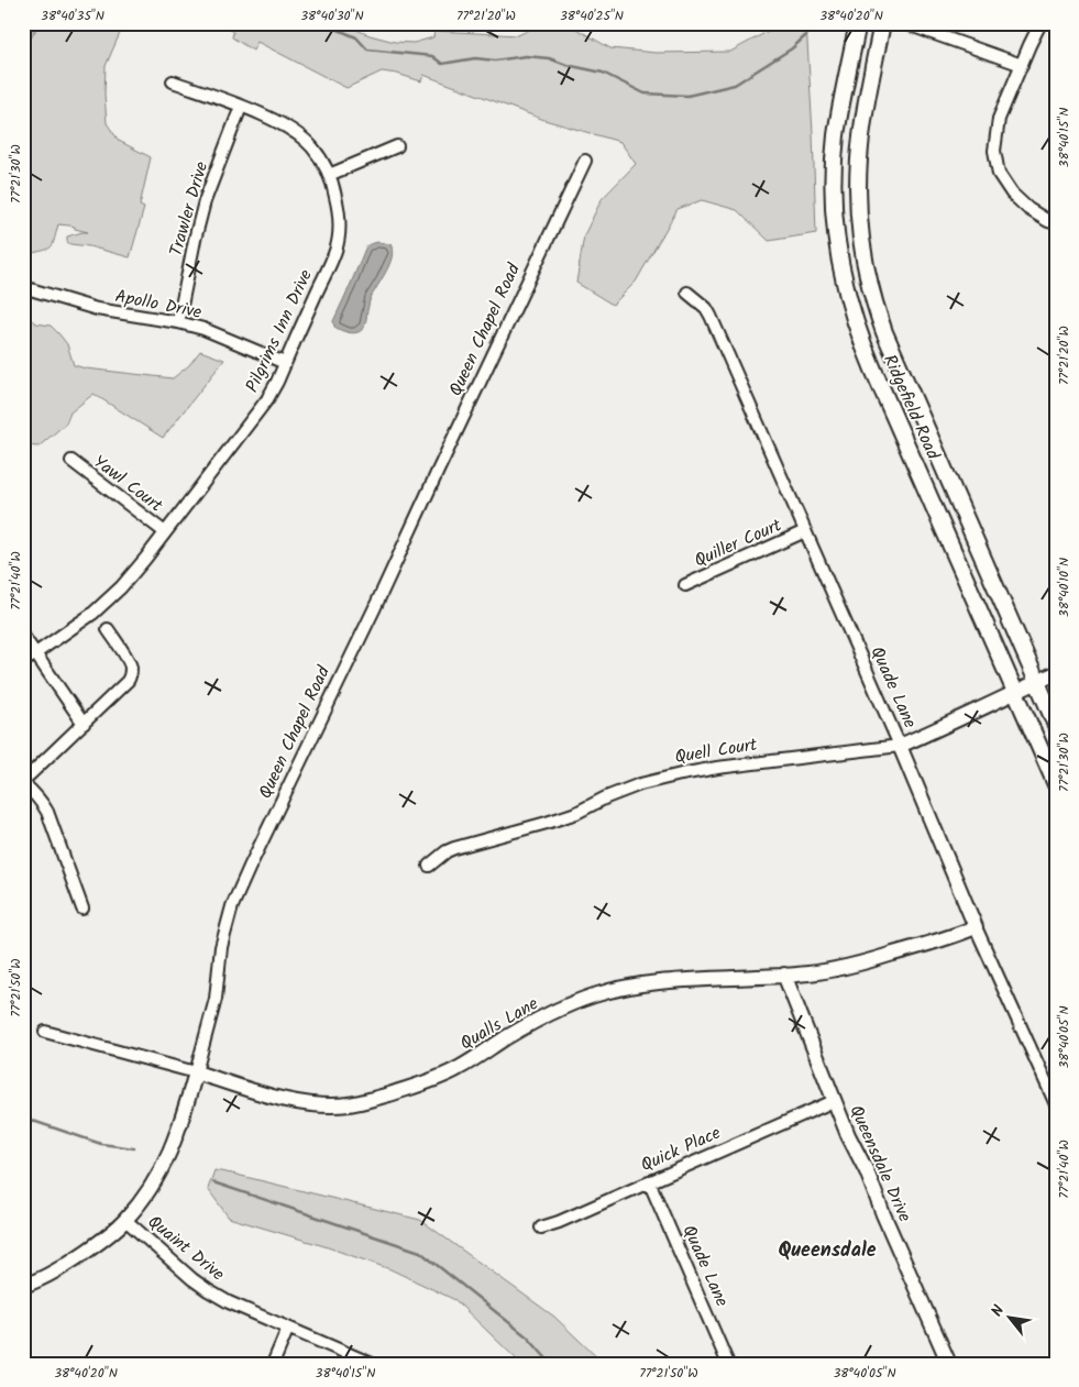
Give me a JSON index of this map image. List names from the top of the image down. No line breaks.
{"streets":{"main road":["Ridgefield Road"],"street":["Trawler Drive","Apollo Drive","Queen Chapel Road","Pilgrims Inn Drive","Yawl Court","Quiller Court","Quade Lane","Quell Court","Qualls Lane","Quick Place","Queensdale Drive","Quaint Drive"]},"crossings":[["Trawler Drive","Apollo Drive"],["Trawler Drive","Pilgrims Inn Drive"],["Apollo Drive","Pilgrims Inn Drive"],["Queen Chapel Road","Qualls Lane"],["Queen Chapel Road","Quaint Drive"],["Pilgrims Inn Drive","Yawl Court"],["Ridgefield Road","Quell Court"],["Quiller Court","Quade Lane"],["Quade Lane","Quell Court"],["Quade Lane","Qualls Lane"],["Quade Lane","Quick Place"],["Qualls Lane","Queensdale Drive"],["Quick Place","Queensdale Drive"]],"districts":["Queensdale"],"north":"top left","coordinates":["38°40'35\"N","38°40'30\"N","77°21'20\"W","38°40'25\"N","38°40'20\"N","38°40'15\"N","77°21'30\"W","77°21'40\"W","38°40'10\"N","77°21'50\"W","38°40'05\"N"]}
